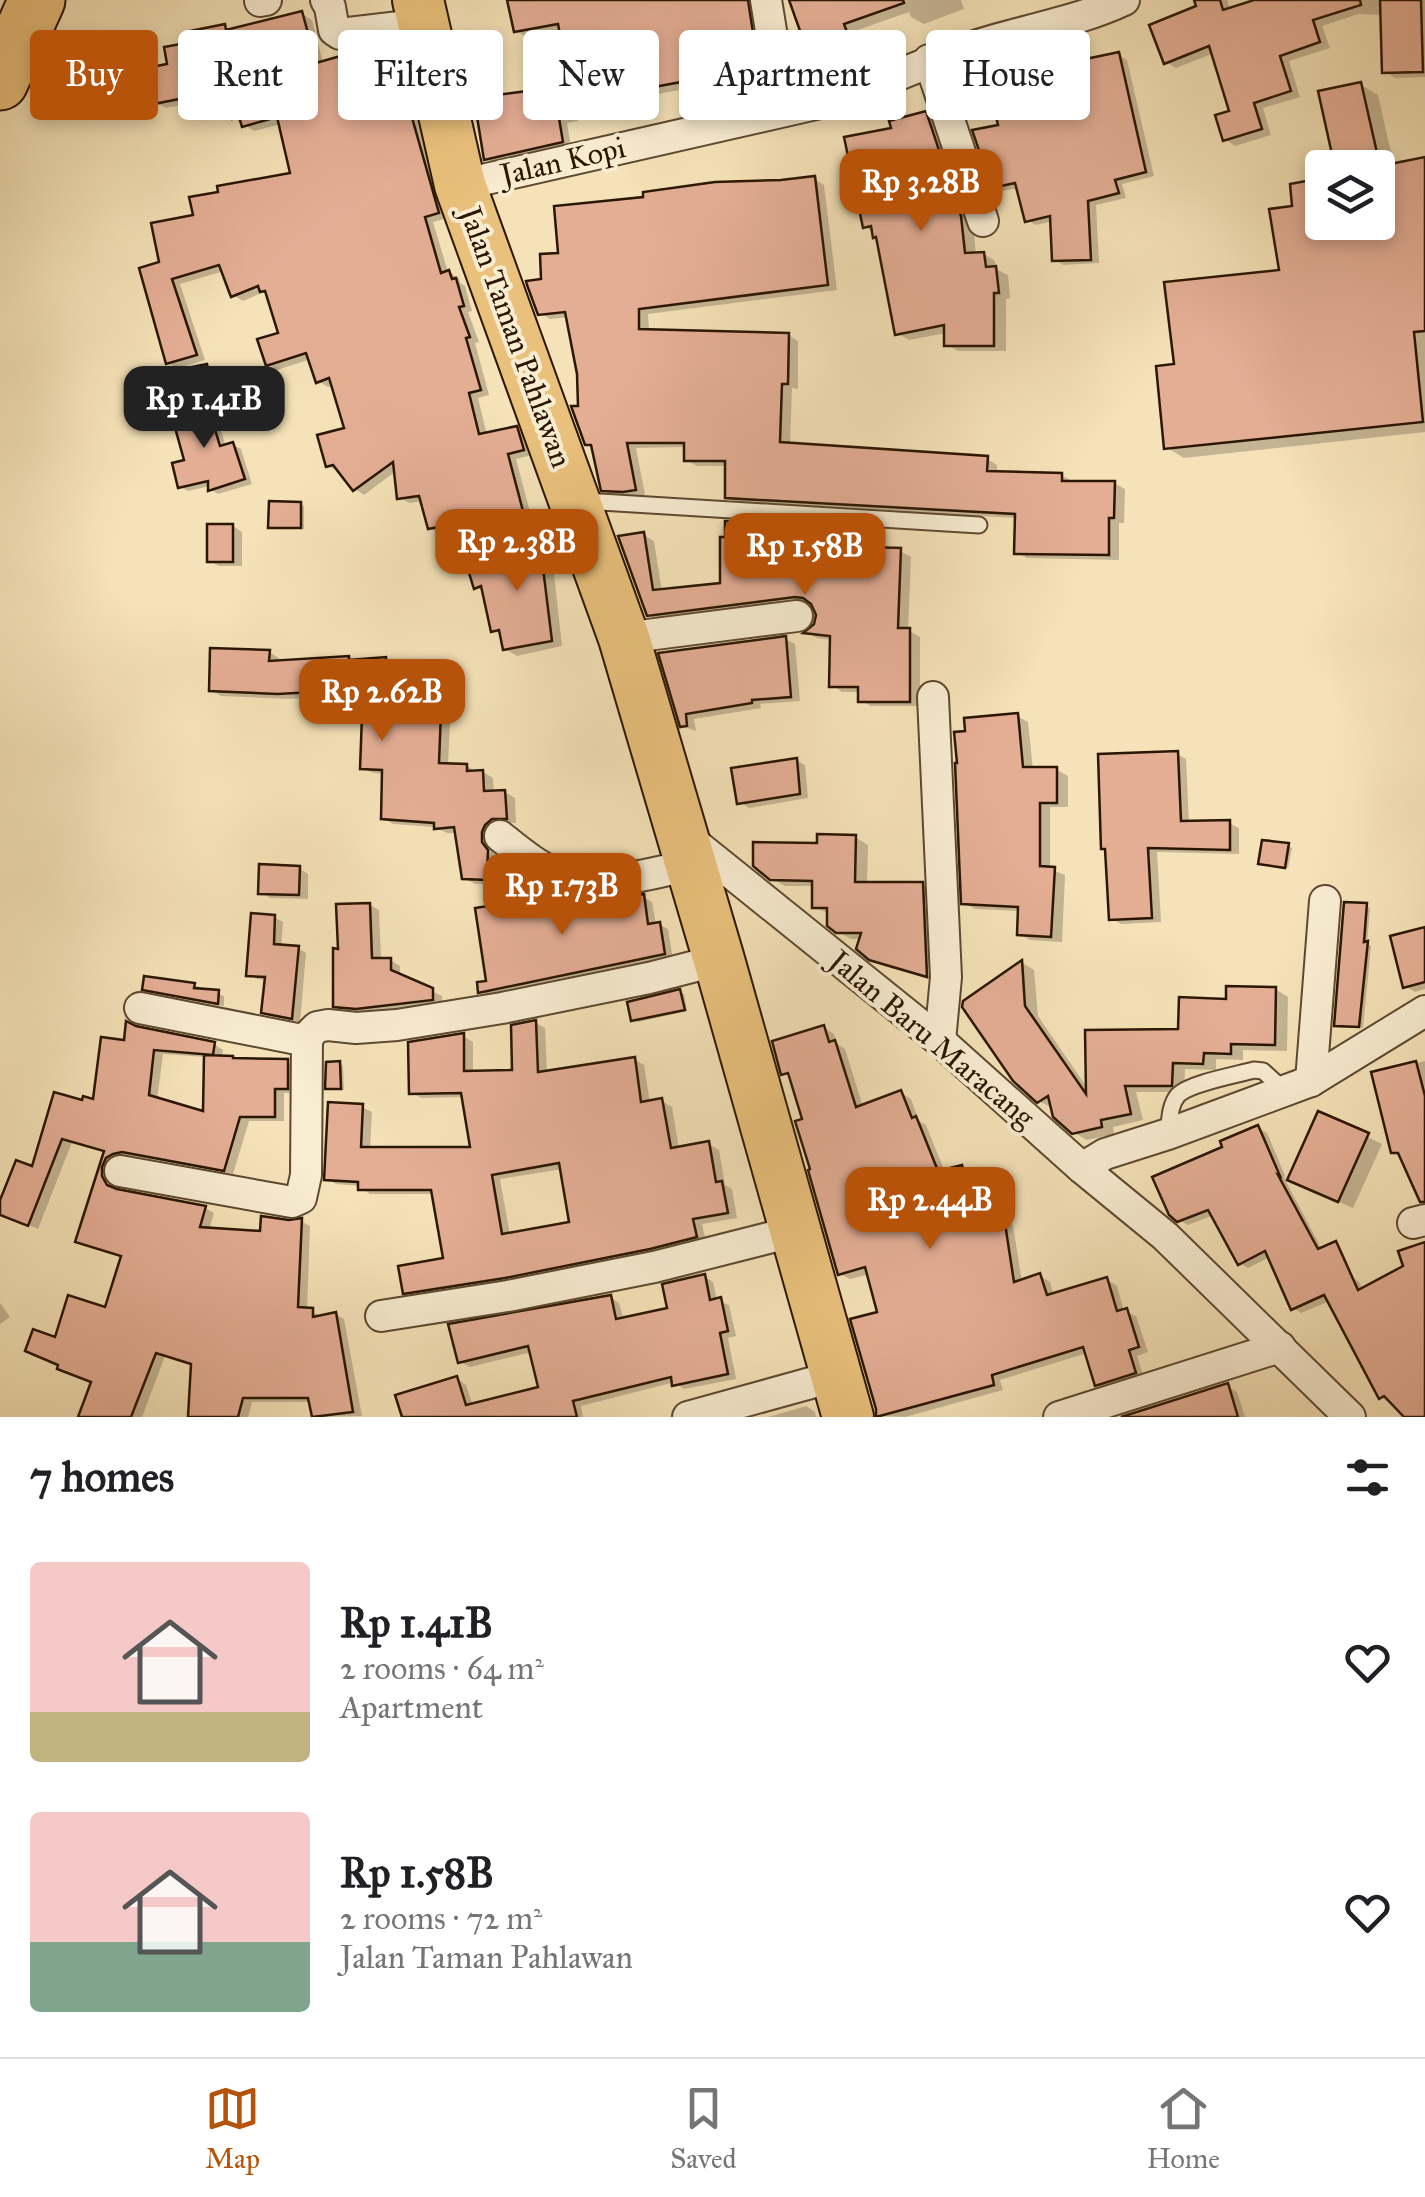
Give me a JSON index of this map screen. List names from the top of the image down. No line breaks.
{"streets":{"main road":["Jalan Taman Pahlawan"],"street":["Jalan Kopi","Jalan Baru Maracang"]},"crossings":[["Jalan Kopi","Jalan Taman Pahlawan"],["Jalan Taman Pahlawan","Jalan Baru Maracang"]],"page":{"chip":["Buy","Rent","Filters","New","Apartment","House"],"price":["Rp 3.28B","Rp 1.41B","Rp 2.38B","Rp 1.58B","Rp 2.62B","Rp 1.73B","Rp 2.44B"],"heading":"7 homes","list":[{"name":"Rp 1.41B","note":"2 rooms · 64 m² · Apartment"},{"name":"Rp 1.58B","note":"2 rooms · 72 m² · Jalan Taman Pahlawan"}],"tabs":["Map","Saved","Home"]}}
